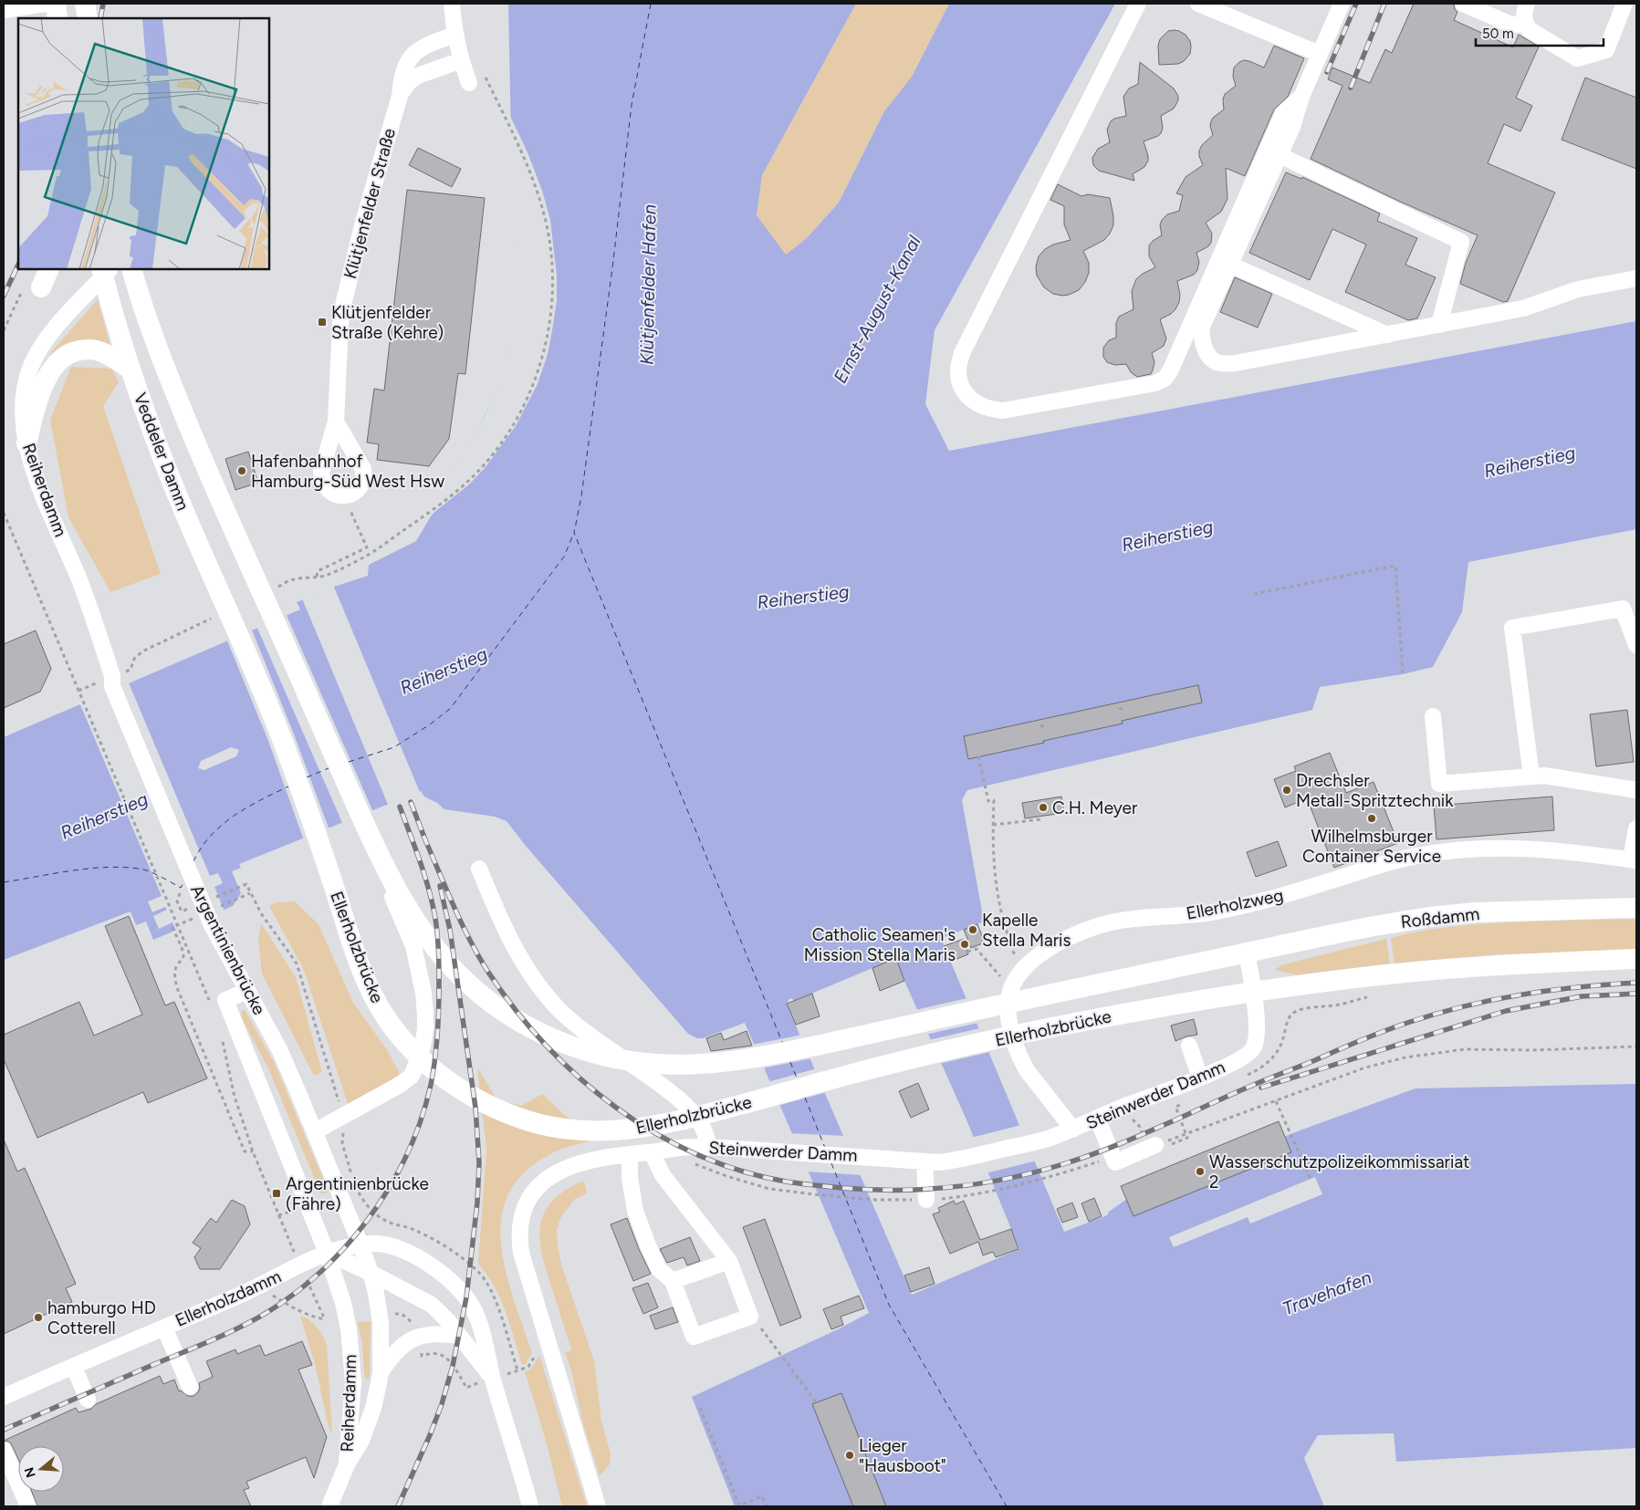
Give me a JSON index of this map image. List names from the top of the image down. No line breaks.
{"streets":{"main road":["Veddeler Damm","Roßdamm","Ellerholzbrücke"],"street":["Klütjenfelder Straße","Reiherdamm","Ellerholzweg","Argentinienbrücke","Steinwerder Damm","Ellerholzdamm"]},"crossings":[["Veddeler Damm","Reiherdamm"],["Veddeler Damm","Ellerholzbrücke"],["Reiherdamm","Argentinienbrücke"],["Reiherdamm","Ellerholzdamm"],["Ellerholzweg","Steinwerder Damm"],["Roßdamm","Ellerholzbrücke"],["Roßdamm","Steinwerder Damm"],["Ellerholzbrücke","Steinwerder Damm"],["Argentinienbrücke","Ellerholzdamm"]],"water":["Klütjenfelder Hafen","Ernst-August-Kanal","Reiherstieg","Travehafen"],"places":{"transit":["Klütjenfelder Straße (Kehre)","Argentinienbrücke (Fähre)"],"other":["Hafenbahnhof Hamburg-Süd West Hsw","Drechsler Metall-Spritztechnik","C.H. Meyer","Wilhelmsburger Container Service","Kapelle Stella Maris","Catholic Seamen's Mission Stella Maris","Wasserschutzpolizeikommissariat 2","hamburgo HD Cotterell","Lieger \"Hausboot\""]},"scale_bar":"50 m","north":"left"}
